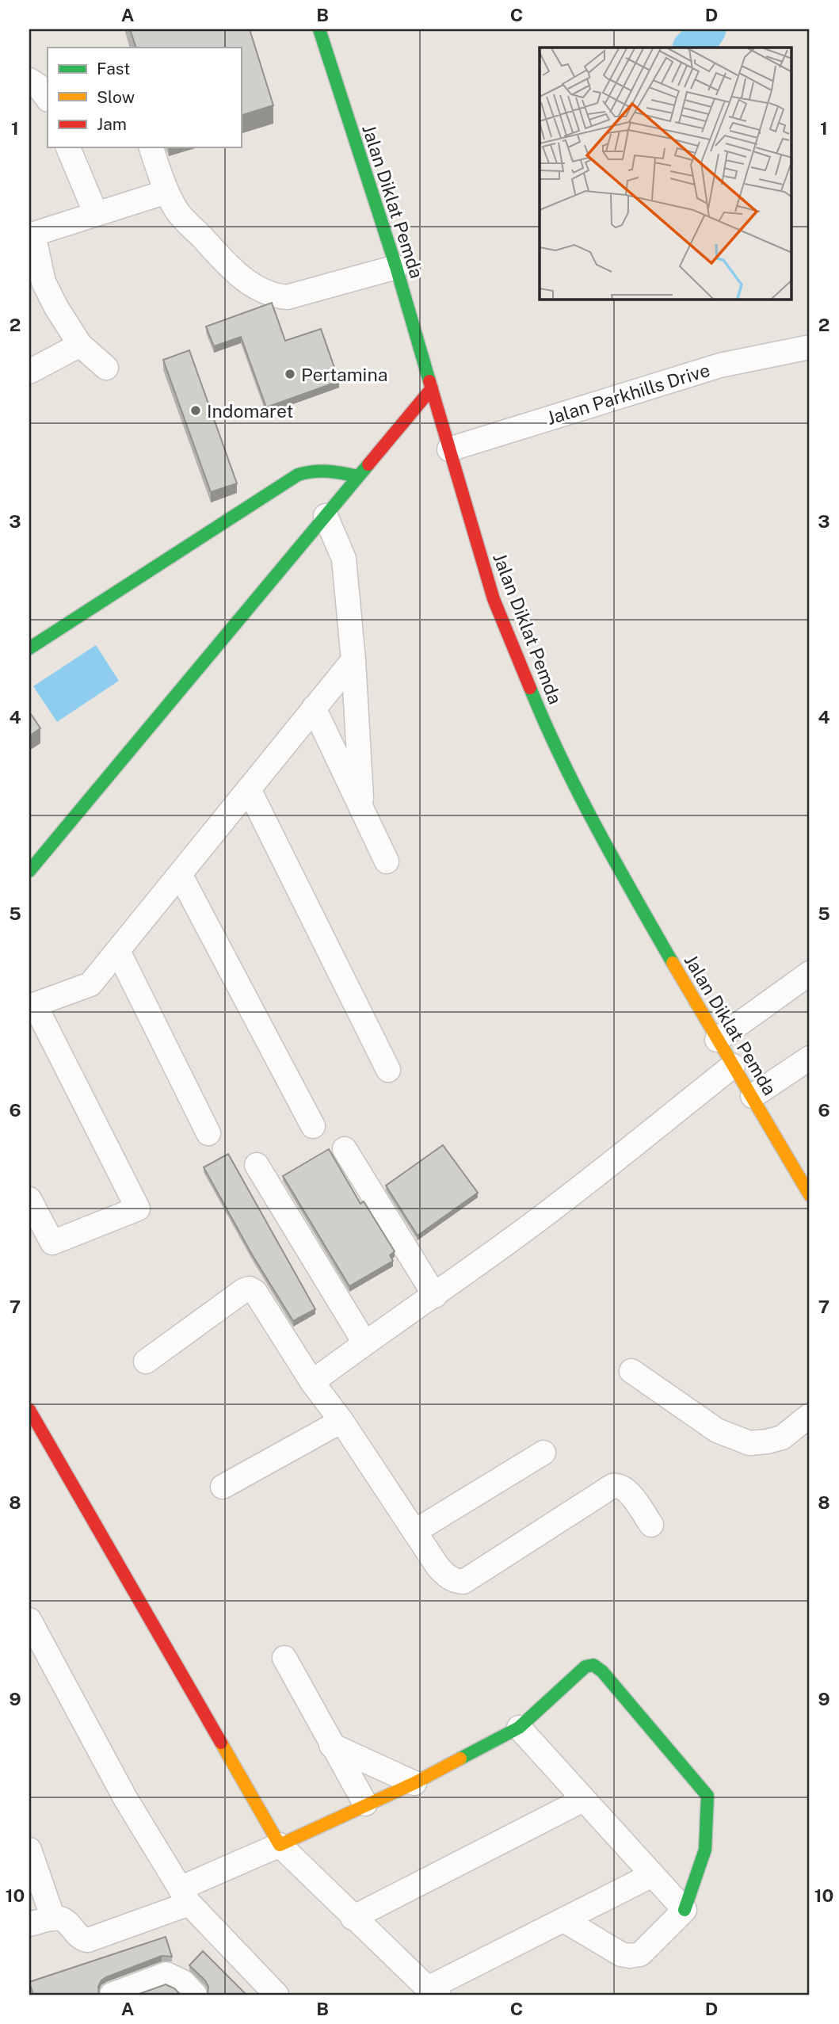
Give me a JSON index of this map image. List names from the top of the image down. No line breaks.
{"streets":{"street":["Jalan Diklat Pemda","Jalan Parkhills Drive"]},"crossings":[["Jalan Diklat Pemda","Jalan Parkhills Drive"]],"places":["Pertamina","Indomaret"],"legend":["Fast","Slow","Jam"],"grid":{"columns":["A","B","C","D"],"rows":["1","2","3","4","5","6","7","8","9","10"]}}
